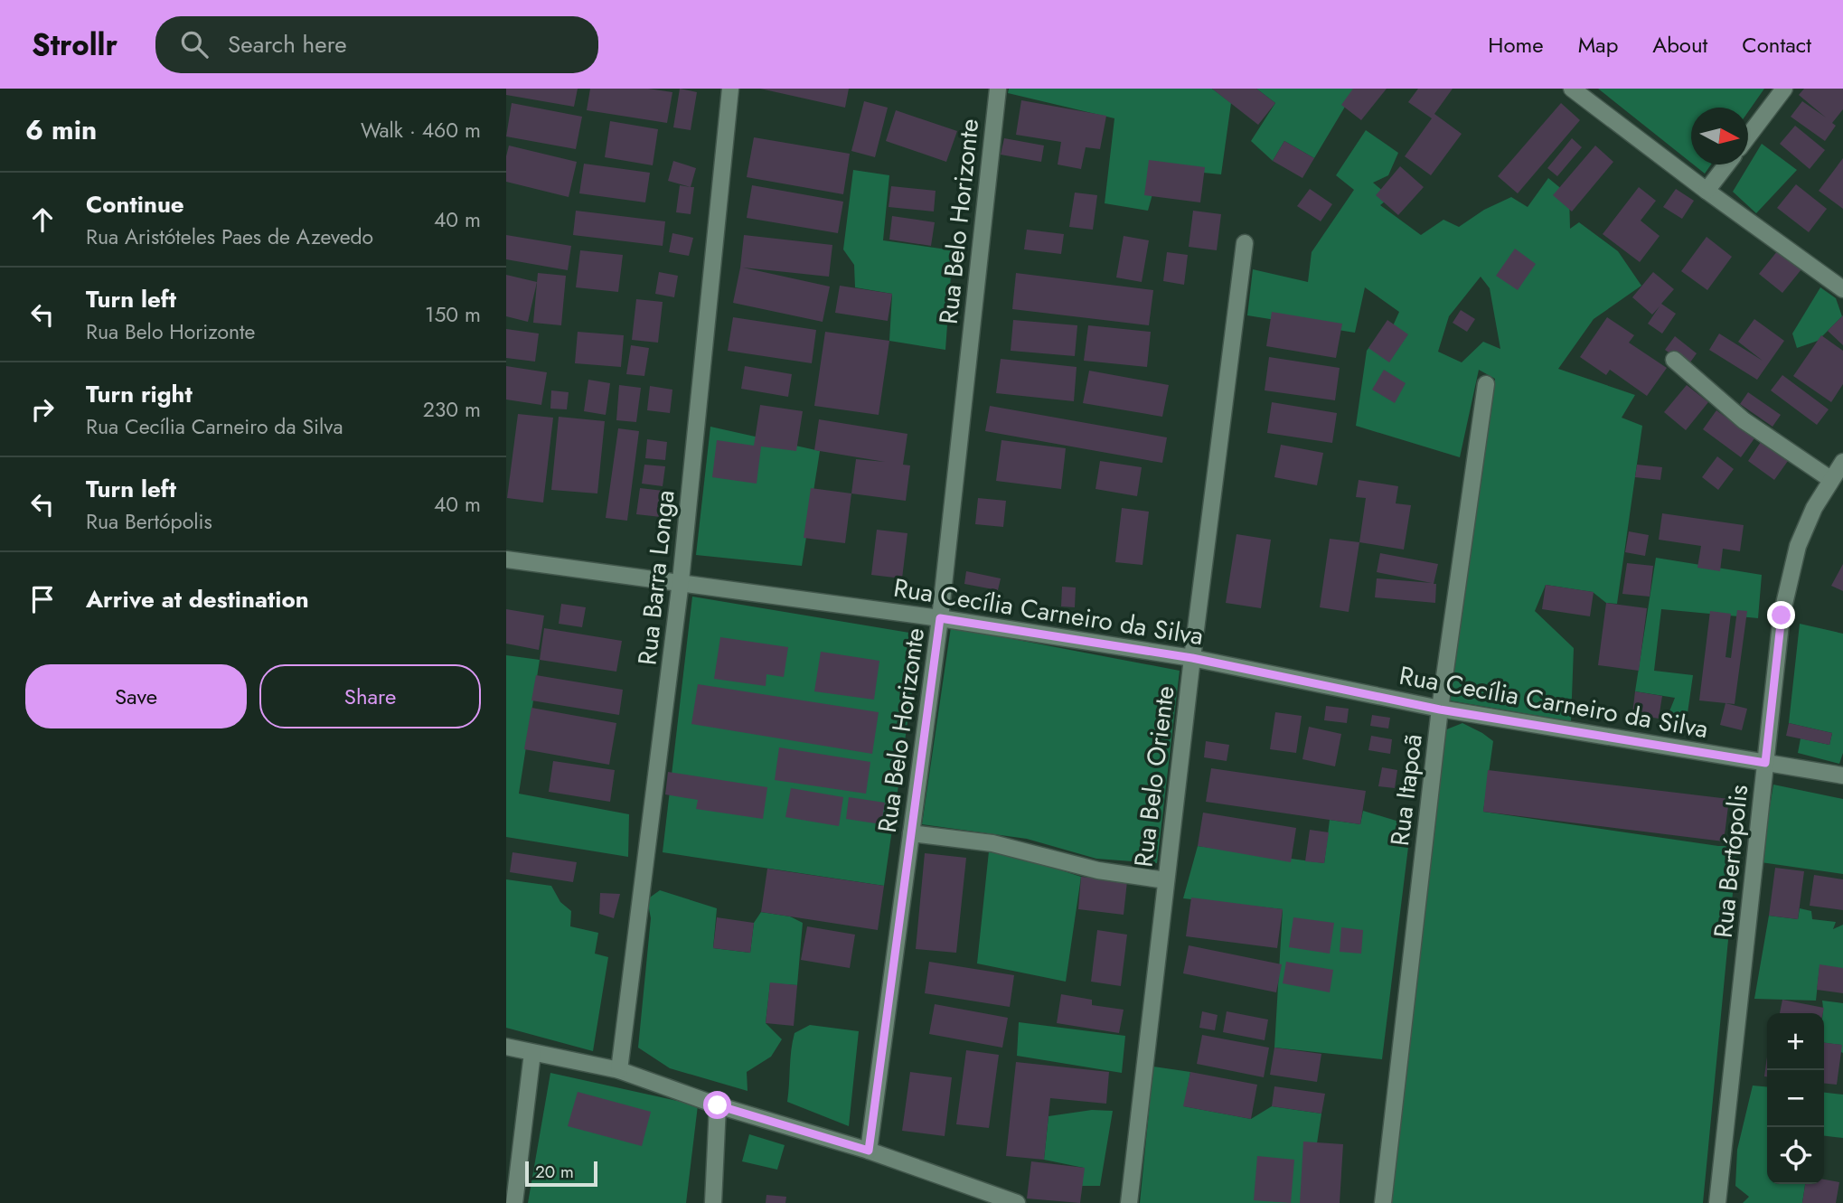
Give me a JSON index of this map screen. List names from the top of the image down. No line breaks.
{"streets":{"street":["Rua Belo Horizonte","Rua Barra Longa","Rua Cecília Carneiro da Silva","Rua Belo Oriente","Rua Itapoã","Rua Bertópolis"]},"crossings":[["Rua Belo Horizonte","Rua Cecília Carneiro da Silva"],["Rua Barra Longa","Rua Cecília Carneiro da Silva"],["Rua Cecília Carneiro da Silva","Rua Belo Oriente"],["Rua Cecília Carneiro da Silva","Rua Itapoã"],["Rua Cecília Carneiro da Silva","Rua Bertópolis"]],"scale_bar":"20 m","north":"right","page":{"header":"Strollr","search":"Search here","nav":["Home","Map","About","Contact"],"heading":["6 min","Walk · 460 m"],"list":[["Continue","Rua Aristóteles Paes de Azevedo","40 m"],["Turn left","Rua Belo Horizonte","150 m"],["Turn right","Rua Cecília Carneiro da Silva","230 m"],["Turn left","Rua Bertópolis","40 m"],"Arrive at destination"],"buttons":["Save","Share"],"map_buttons":["+","−"],"scale":"20 m"}}
